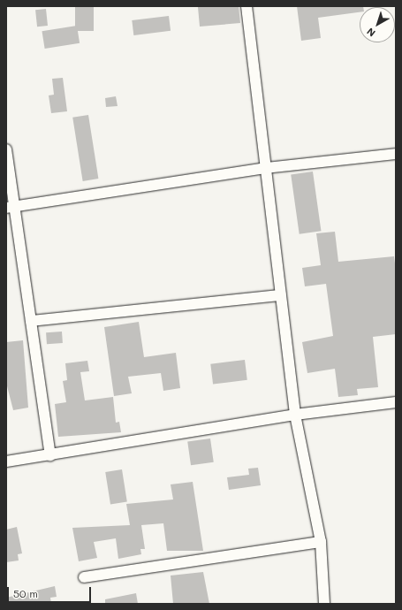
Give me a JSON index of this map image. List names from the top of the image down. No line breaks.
{"scale_bar":"50 m","north":"bottom left"}
